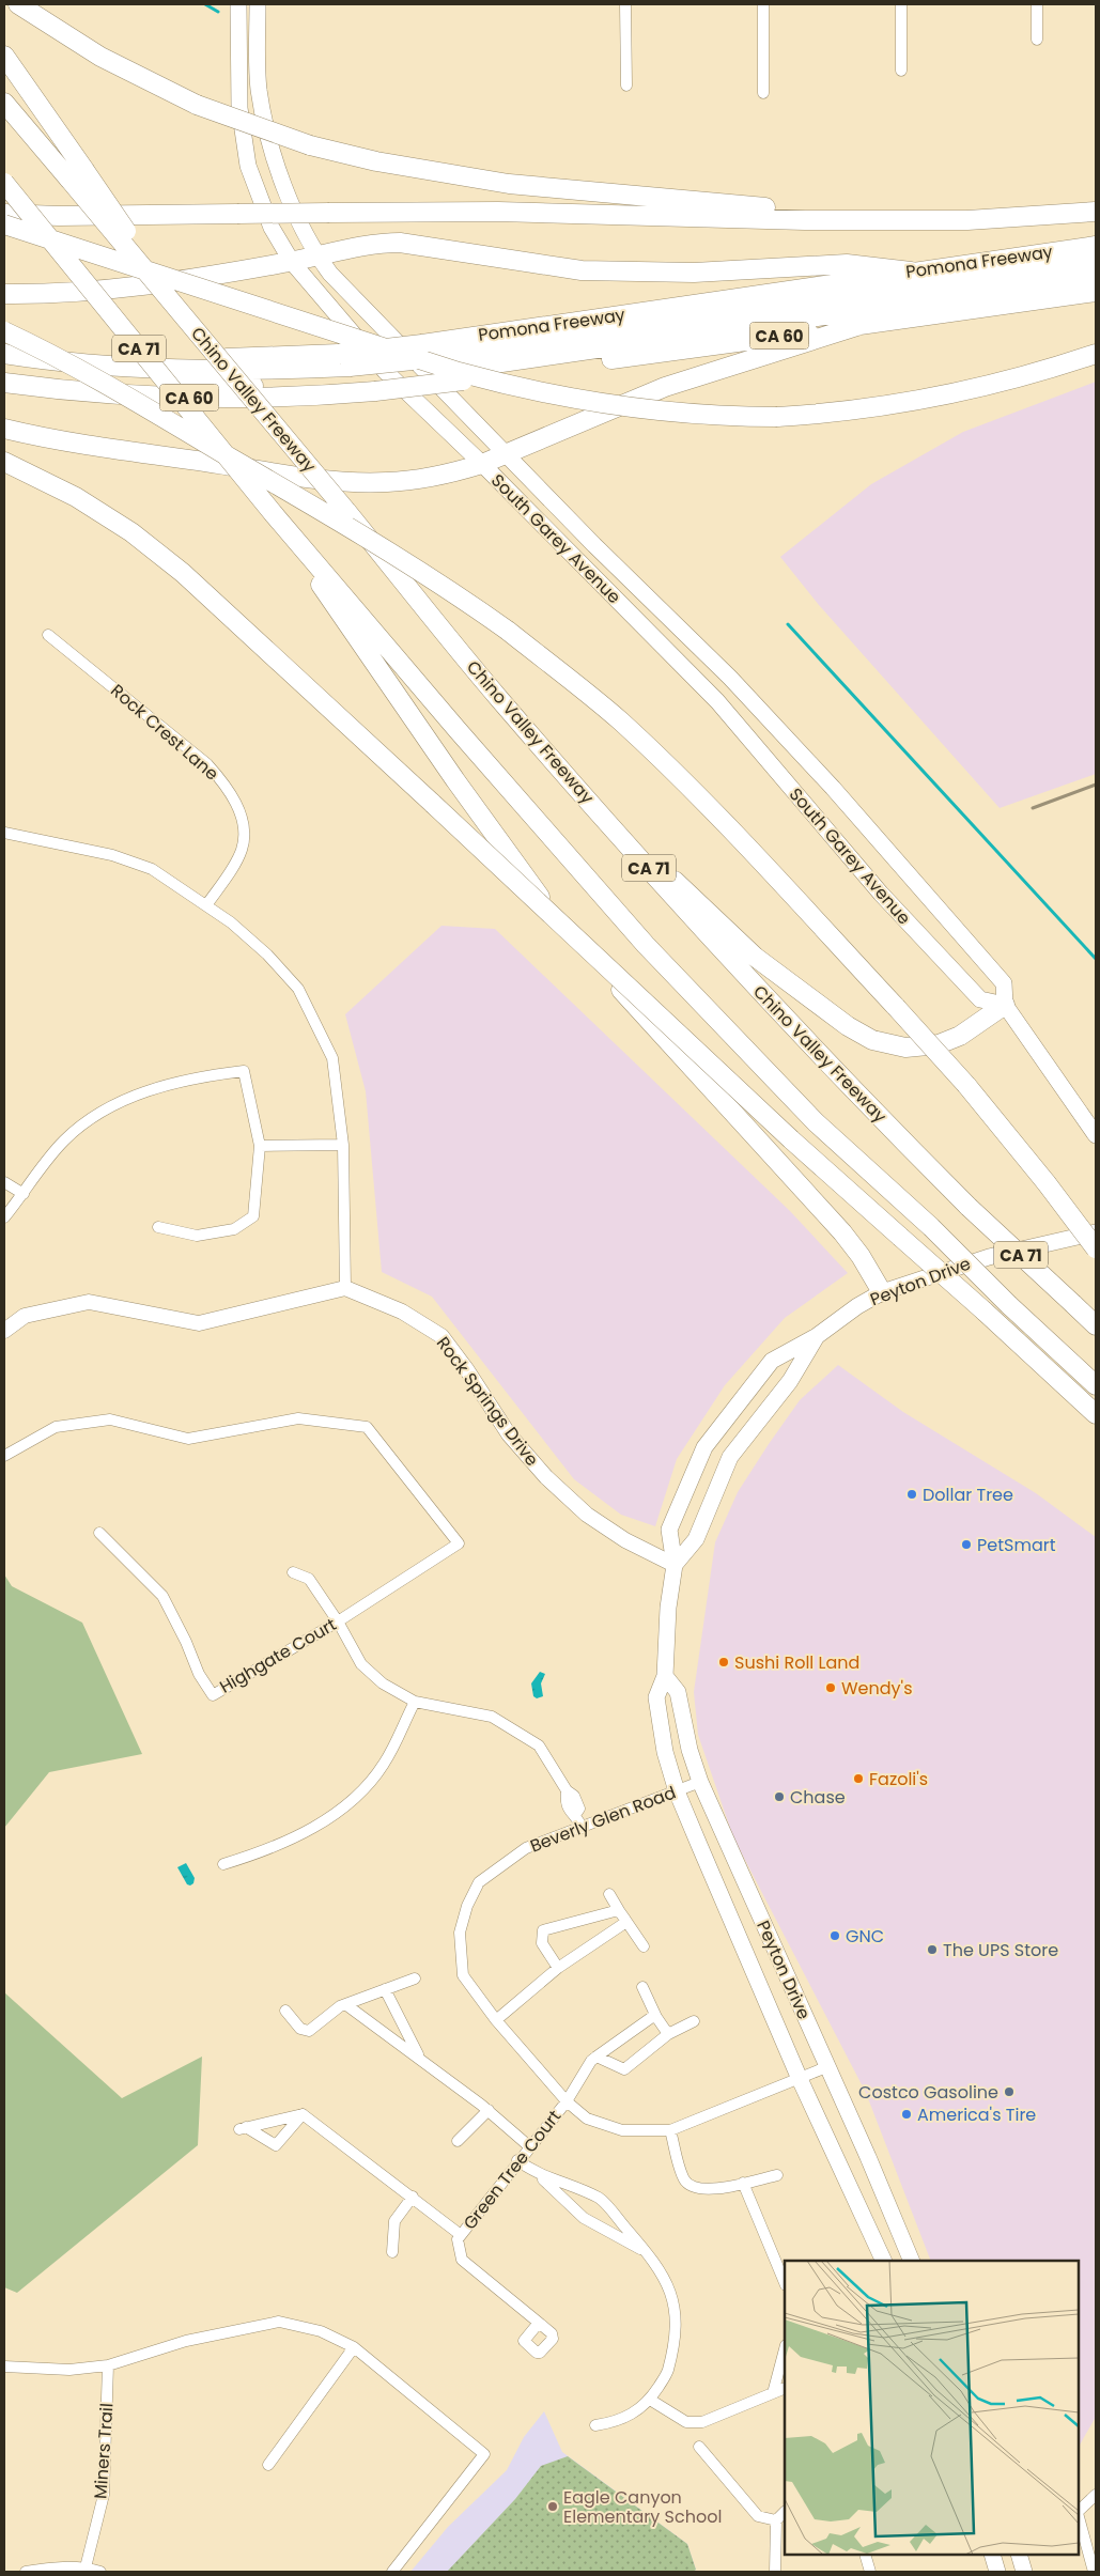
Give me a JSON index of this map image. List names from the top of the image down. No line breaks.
{"streets":{"highway":["Pomona Freeway","CA 60","CA 71","Chino Valley Freeway"],"main road":["South Garey Avenue","Peyton Drive"],"street":["Rock Crest Lane","Rock Springs Drive","Highgate Court","Beverly Glen Road","Green Tree Court","Miners Trail"]},"crossings":[["Peyton Drive","Rock Springs Drive"],["Peyton Drive","Beverly Glen Road"],["Beverly Glen Road","Green Tree Court"]],"places":["Dollar Tree","PetSmart","Sushi Roll Land","Wendy's","Fazoli's","Chase","GNC","The UPS Store","Costco Gasoline","America's Tire","Eagle Canyon Elementary School"]}
